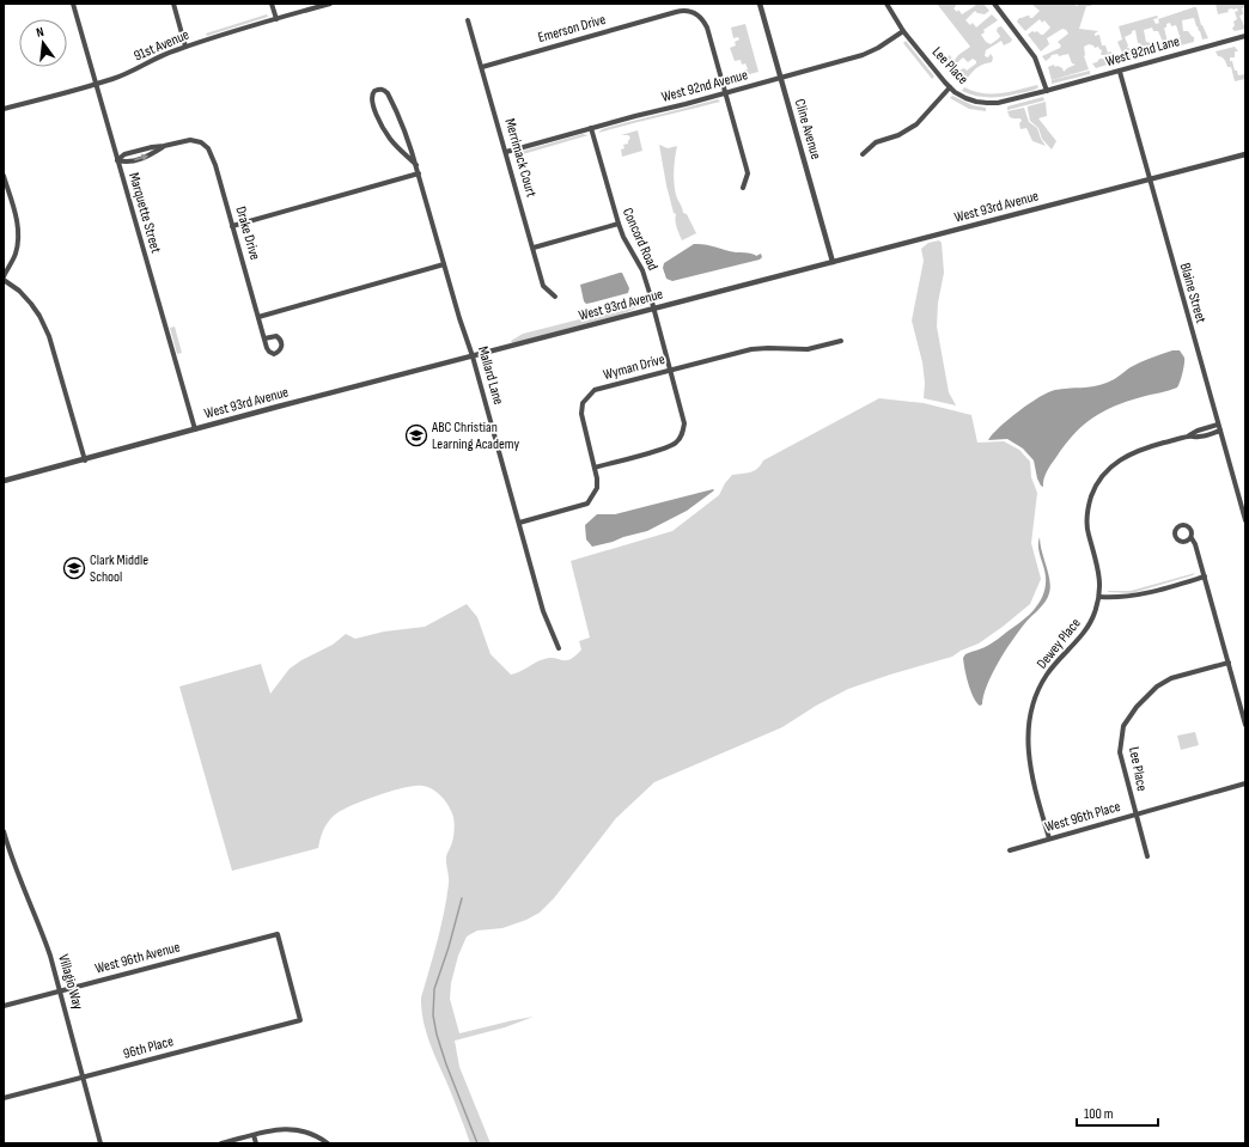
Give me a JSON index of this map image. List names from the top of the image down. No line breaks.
{"streets":{"street":["Emerson Drive","91st Avenue","West 92nd Lane","Lee Place","West 92nd Avenue","Cline Avenue","Merrimack Court","West 93rd Avenue","Marquette Street","Drake Drive","Concord Road","Blaine Street","Wyman Drive","Mallard Lane","Dewey Place","West 96th Place","West 96th Avenue","Villagio Way","96th Place"]},"crossings":[["Emerson Drive","West 92nd Avenue"],["Emerson Drive","Merrimack Court"],["91st Avenue","Marquette Street"],["West 92nd Lane","Lee Place"],["West 92nd Lane","Blaine Street"],["Lee Place","West 92nd Avenue"],["Lee Place","West 96th Place"],["West 92nd Avenue","Cline Avenue"],["West 92nd Avenue","Merrimack Court"],["West 92nd Avenue","Concord Road"],["Cline Avenue","West 93rd Avenue"],["West 93rd Avenue","Marquette Street"],["West 93rd Avenue","Concord Road"],["West 93rd Avenue","Blaine Street"],["West 93rd Avenue","Mallard Lane"],["Concord Road","Wyman Drive"],["Blaine Street","Dewey Place"],["Wyman Drive","Mallard Lane"],["Dewey Place","West 96th Place"],["West 96th Avenue","Villagio Way"],["West 96th Avenue","96th Place"],["Villagio Way","96th Place"]],"places":{"school or university":["ABC Christian Learning Academy","Clark Middle School"]},"scale_bar":"100 m","north":"top"}
